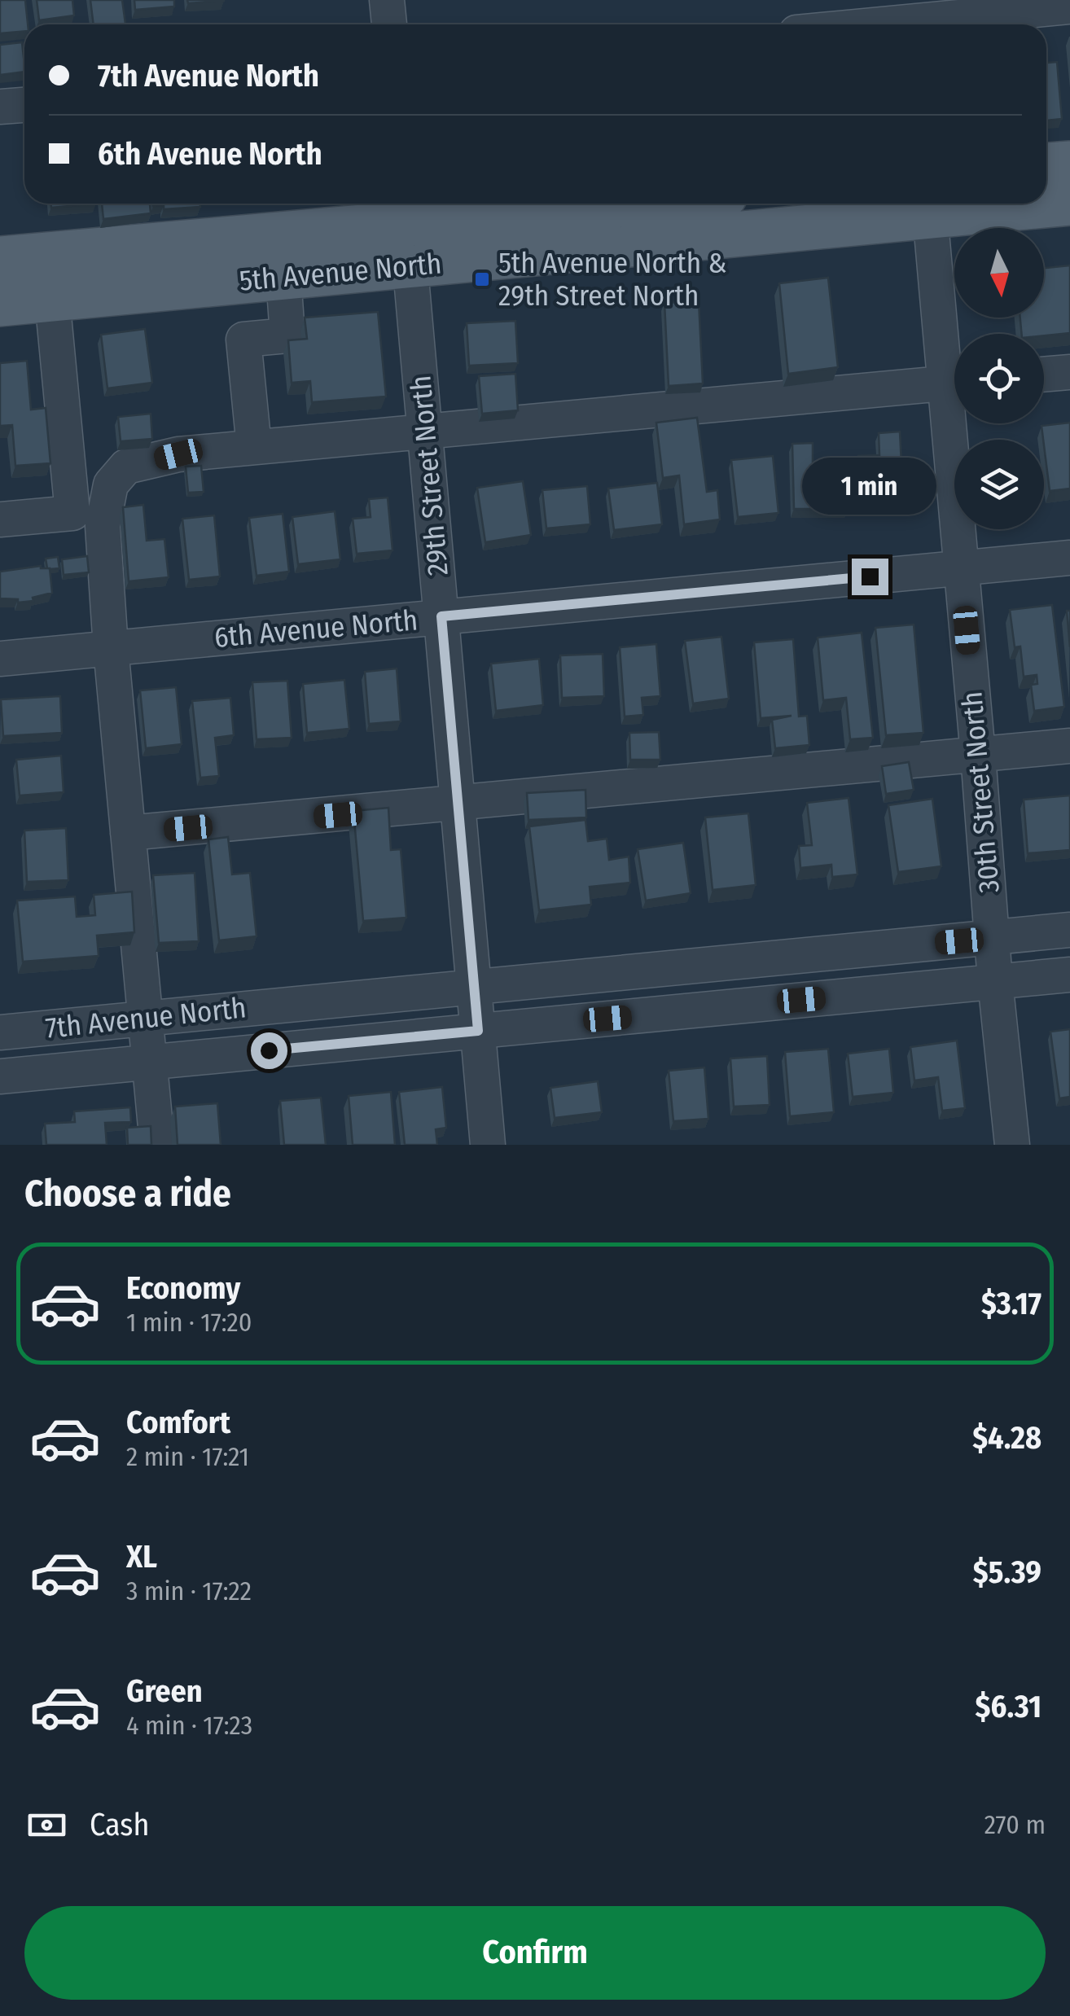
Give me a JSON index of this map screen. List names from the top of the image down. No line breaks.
{"streets":{"main road":["5th Avenue North"],"street":["29th Street North","6th Avenue North","30th Street North","7th Avenue North"]},"crossings":[["5th Avenue North","29th Street North"],["5th Avenue North","30th Street North"],["29th Street North","6th Avenue North"],["29th Street North","7th Avenue North"],["6th Avenue North","30th Street North"],["30th Street North","7th Avenue North"]],"places":{"transit":["5th Avenue North & 29th Street North"]},"north":"bottom","page":{"banner":["7th Avenue North","6th Avenue North"],"bubble":"1 min","heading":"Choose a ride","list":[{"name":"Economy","note":"1 min · 17:20","value":"$3.17"},{"name":"Comfort","note":"2 min · 17:21","value":"$4.28"},{"name":"XL","note":"3 min · 17:22","value":"$5.39"},{"name":"Green","note":"4 min · 17:23","value":"$6.31"}],"pay":["Cash","270 m"],"buttons":"Confirm"}}
